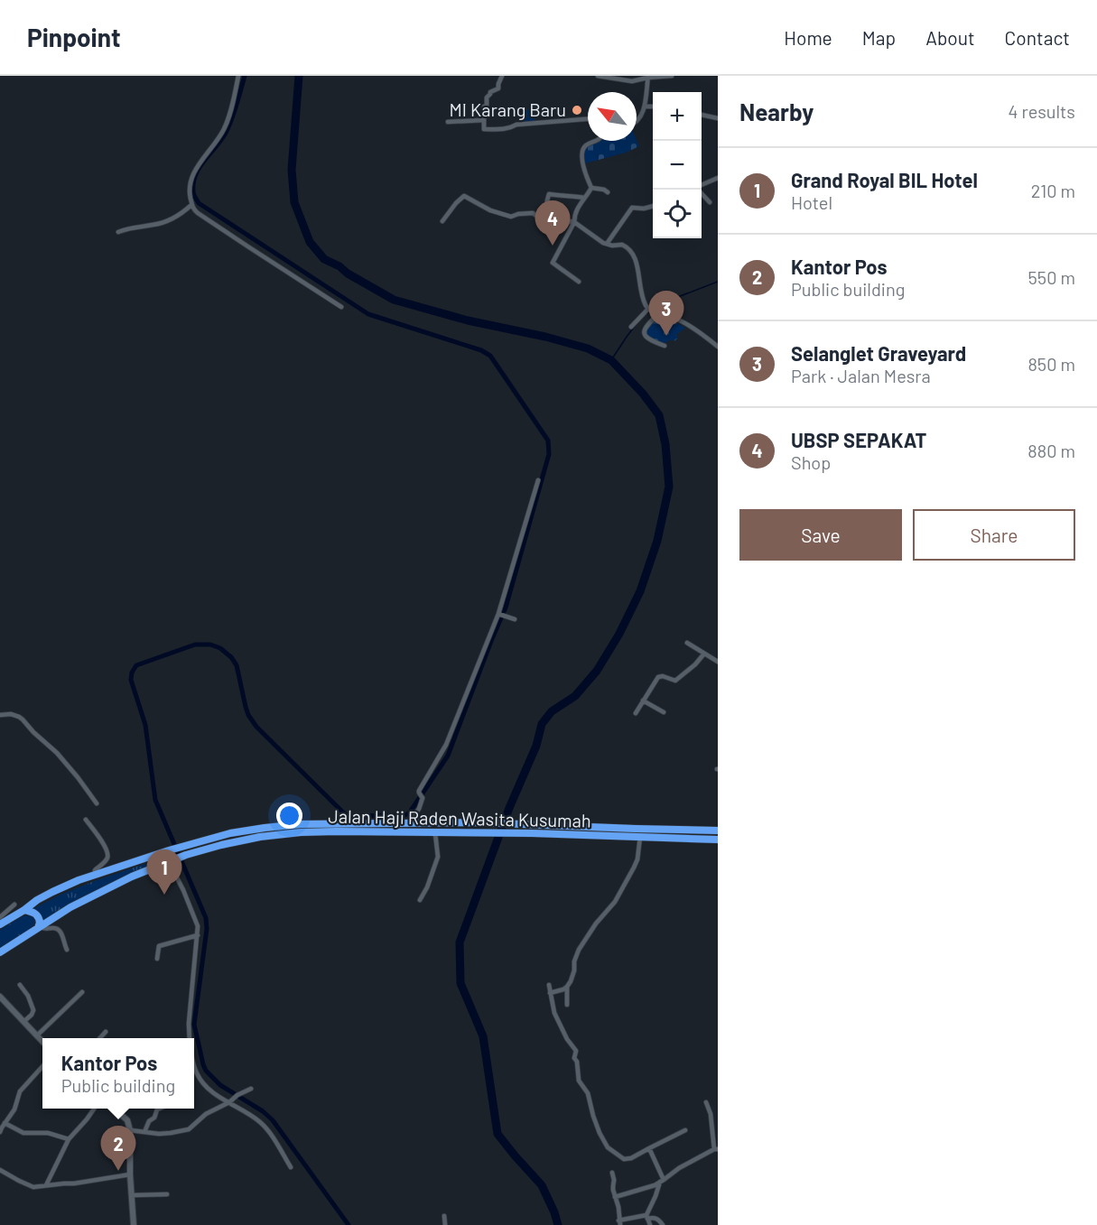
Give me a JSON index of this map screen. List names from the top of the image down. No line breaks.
{"streets":{"highway":["Jalan Haji Raden Wasita Kusumah"]},"places":["MI Karang Baru"],"north":"top left","page":{"header":"Pinpoint","nav":["Home","Map","About","Contact"],"heading":["Nearby","4 results"],"map_buttons":["+","−"],"list":[{"mark":"1","name":"Grand Royal BIL Hotel","note":"Hotel","value":"210 m"},{"mark":"2","name":"Kantor Pos","note":"Public building","value":"550 m"},{"mark":"3","name":"Selanglet Graveyard","note":"Park · Jalan Mesra","value":"850 m"},{"mark":"4","name":"UBSP SEPAKAT","note":"Shop","value":"880 m"}],"pins":["4","3","1","2"],"buttons":["Save","Share"],"popup":["Kantor Pos","Public building"]}}
